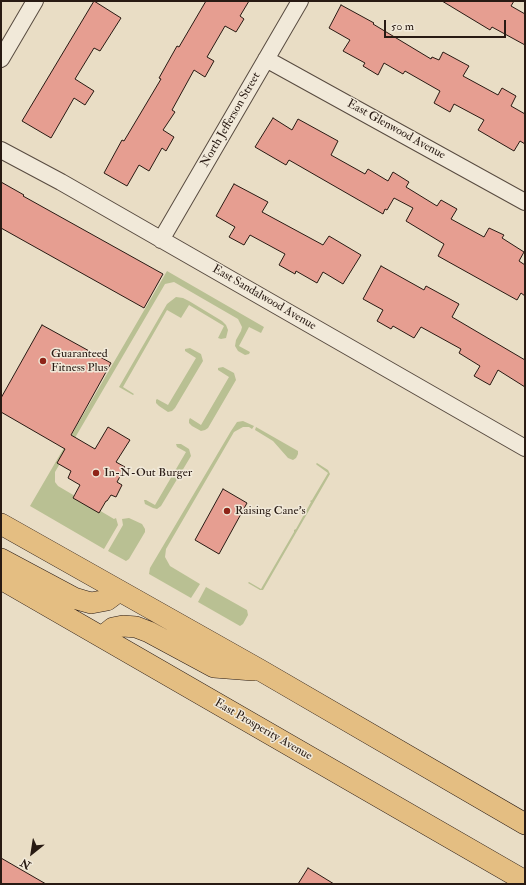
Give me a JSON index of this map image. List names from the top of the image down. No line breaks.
{"streets":{"main road":["East Prosperity Avenue"],"street":["North Jefferson Street","East Glenwood Avenue","East Sandalwood Avenue"]},"crossings":[["North Jefferson Street","East Glenwood Avenue"],["North Jefferson Street","East Sandalwood Avenue"]],"places":["Guaranteed Fitness Plus","In-N-Out Burger","Raising Cane's"],"scale_bar":"50 m","north":"bottom left"}
